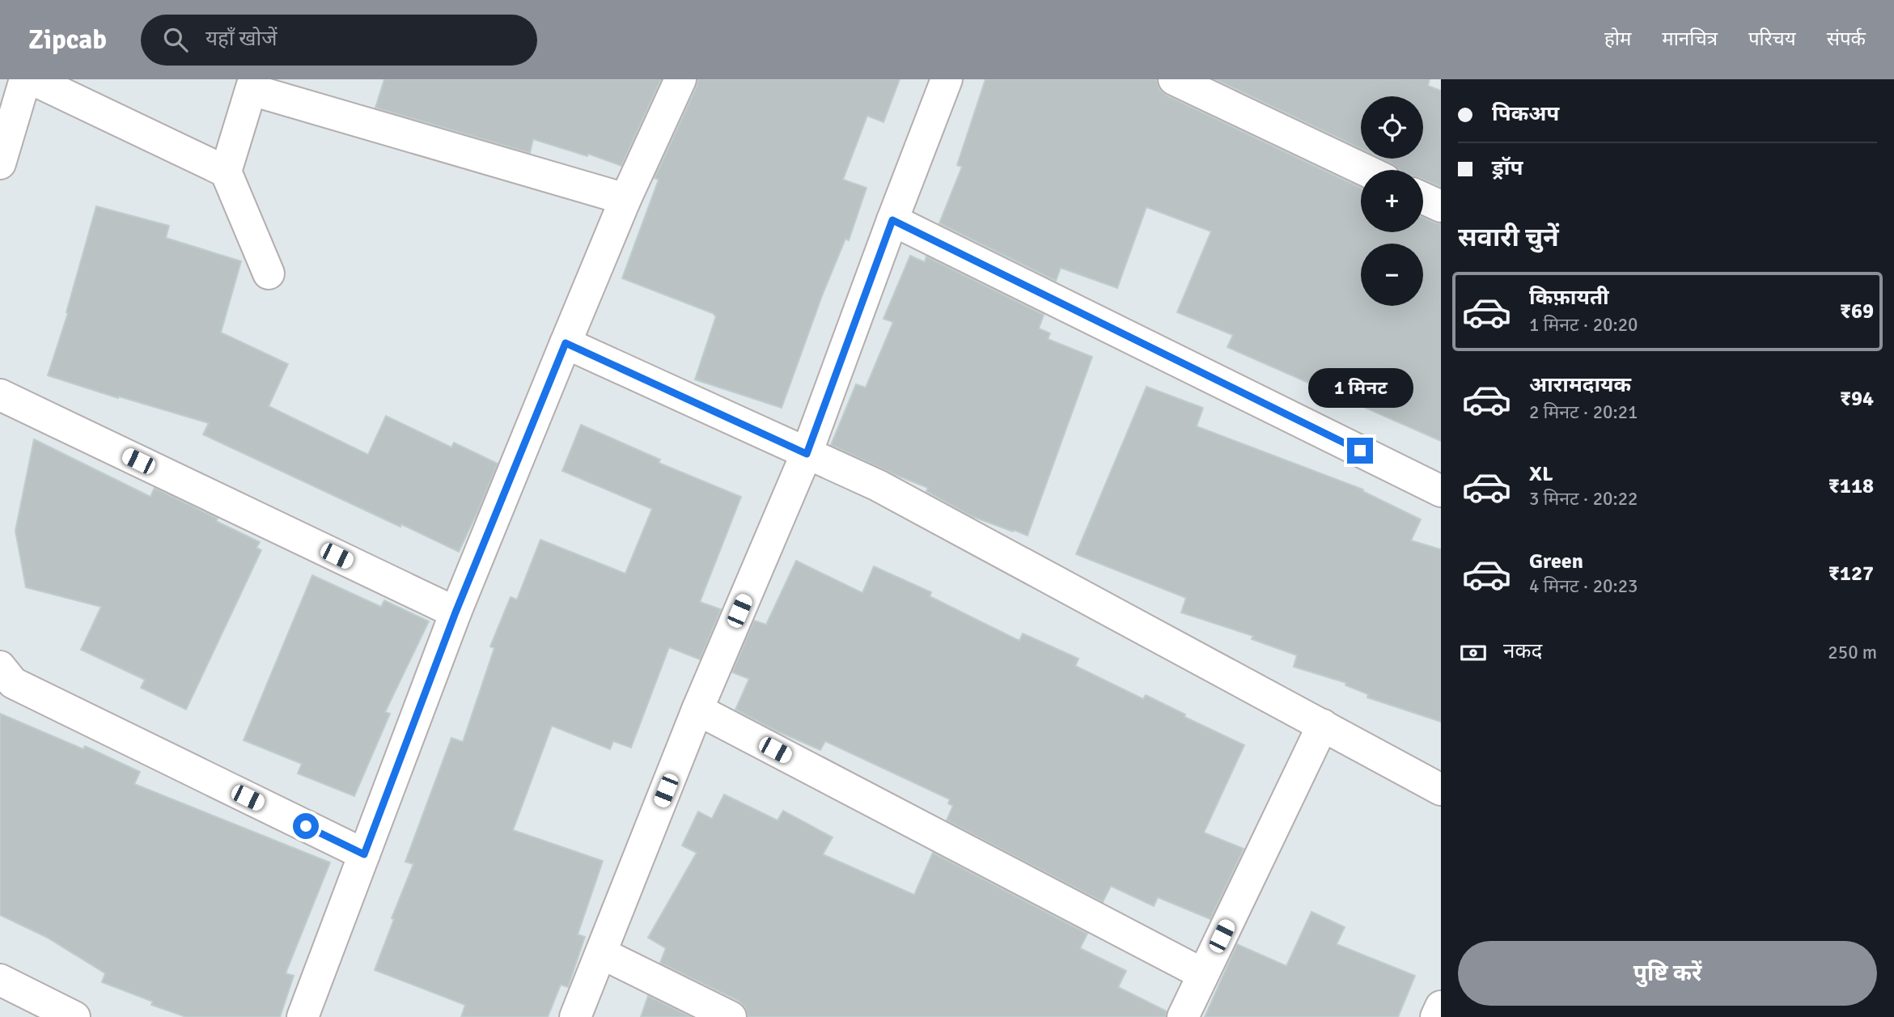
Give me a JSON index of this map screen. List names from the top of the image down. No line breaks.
{"page":{"header":"Zipcab","search":"यहाँ खोजें","nav":["होम","मानचित्र","परिचय","संपर्क"],"banner":["पिकअप","ड्रॉप"],"map_buttons":["+","−"],"heading":"सवारी चुनें","list":[{"name":"किफ़ायती","note":"1 मिनट · 20:20","value":"₹69"},{"name":"आरामदायक","note":"2 मिनट · 20:21","value":"₹94"},{"name":"XL","note":"3 मिनट · 20:22","value":"₹118"},{"name":"Green","note":"4 मिनट · 20:23","value":"₹127"}],"bubble":"1 मिनट","pay":["नकद","250 m"],"buttons":"पुष्टि करें"}}
